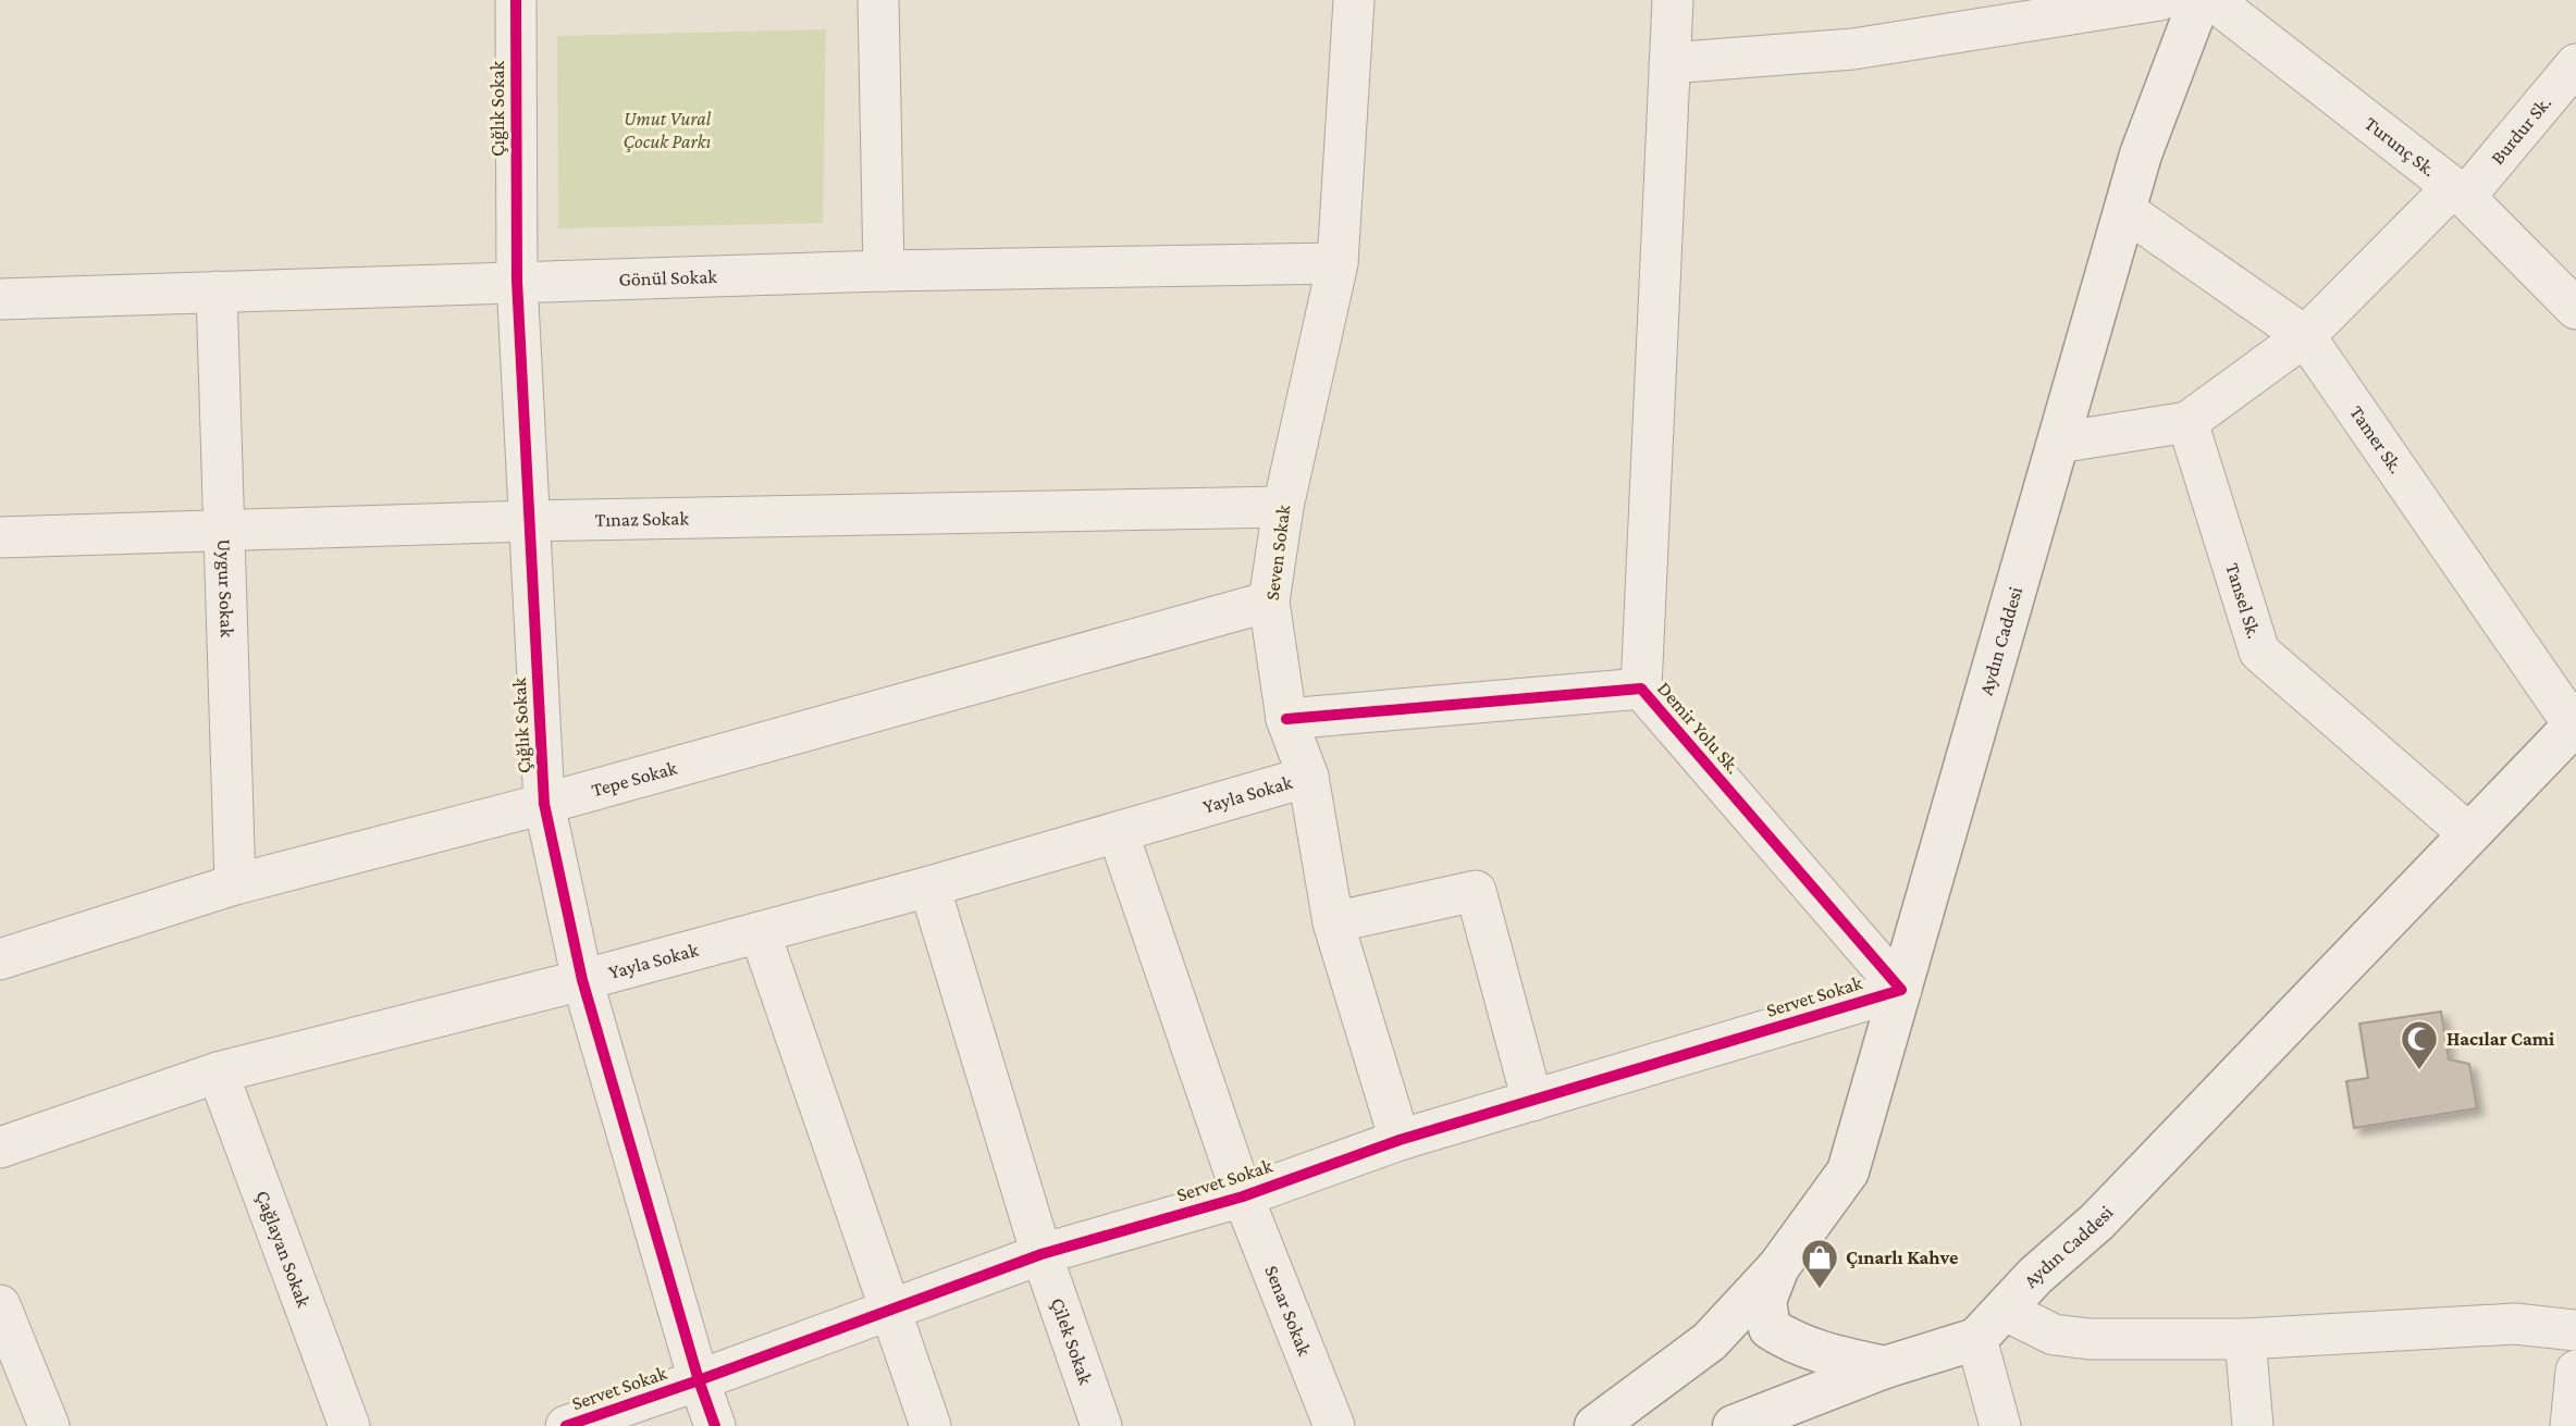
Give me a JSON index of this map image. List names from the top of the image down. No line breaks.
{"streets":{"main road":["Aydın Caddesi"],"street":["Çığlık Sokak","Burdur Sk.","Turunç Sk.","Gönül Sokak","Tamer Sk.","Tınaz Sokak","Seven Sokak","Uygur Sokak","Tansel Sk.","Demir Yolu Sk.","Tepe Sokak","Yayla Sokak","Servet Sokak","Çağlayan Sokak","Senar Sokak","Çilek Sokak"]},"crossings":[["Çığlık Sokak","Gönül Sokak"],["Çığlık Sokak","Tınaz Sokak"],["Çığlık Sokak","Tepe Sokak"],["Çığlık Sokak","Yayla Sokak"],["Çığlık Sokak","Servet Sokak"],["Burdur Sk.","Turunç Sk."],["Burdur Sk.","Tamer Sk."],["Gönül Sokak","Seven Sokak"],["Gönül Sokak","Uygur Sokak"],["Tamer Sk.","Aydın Caddesi"],["Tınaz Sokak","Seven Sokak"],["Tınaz Sokak","Uygur Sokak"],["Seven Sokak","Demir Yolu Sk."],["Seven Sokak","Tepe Sokak"],["Seven Sokak","Yayla Sokak"],["Seven Sokak","Servet Sokak"],["Uygur Sokak","Tepe Sokak"],["Tansel Sk.","Aydın Caddesi"],["Aydın Caddesi","Demir Yolu Sk."],["Aydın Caddesi","Servet Sokak"],["Demir Yolu Sk.","Servet Sokak"],["Yayla Sokak","Çağlayan Sokak"],["Yayla Sokak","Senar Sokak"],["Yayla Sokak","Çilek Sokak"],["Servet Sokak","Senar Sokak"],["Servet Sokak","Çilek Sokak"]],"parks":["Umut Vural Çocuk Parkı"],"places":{"mosque":["Hacılar Cami"],"shop":["Çınarlı Kahve"]}}
